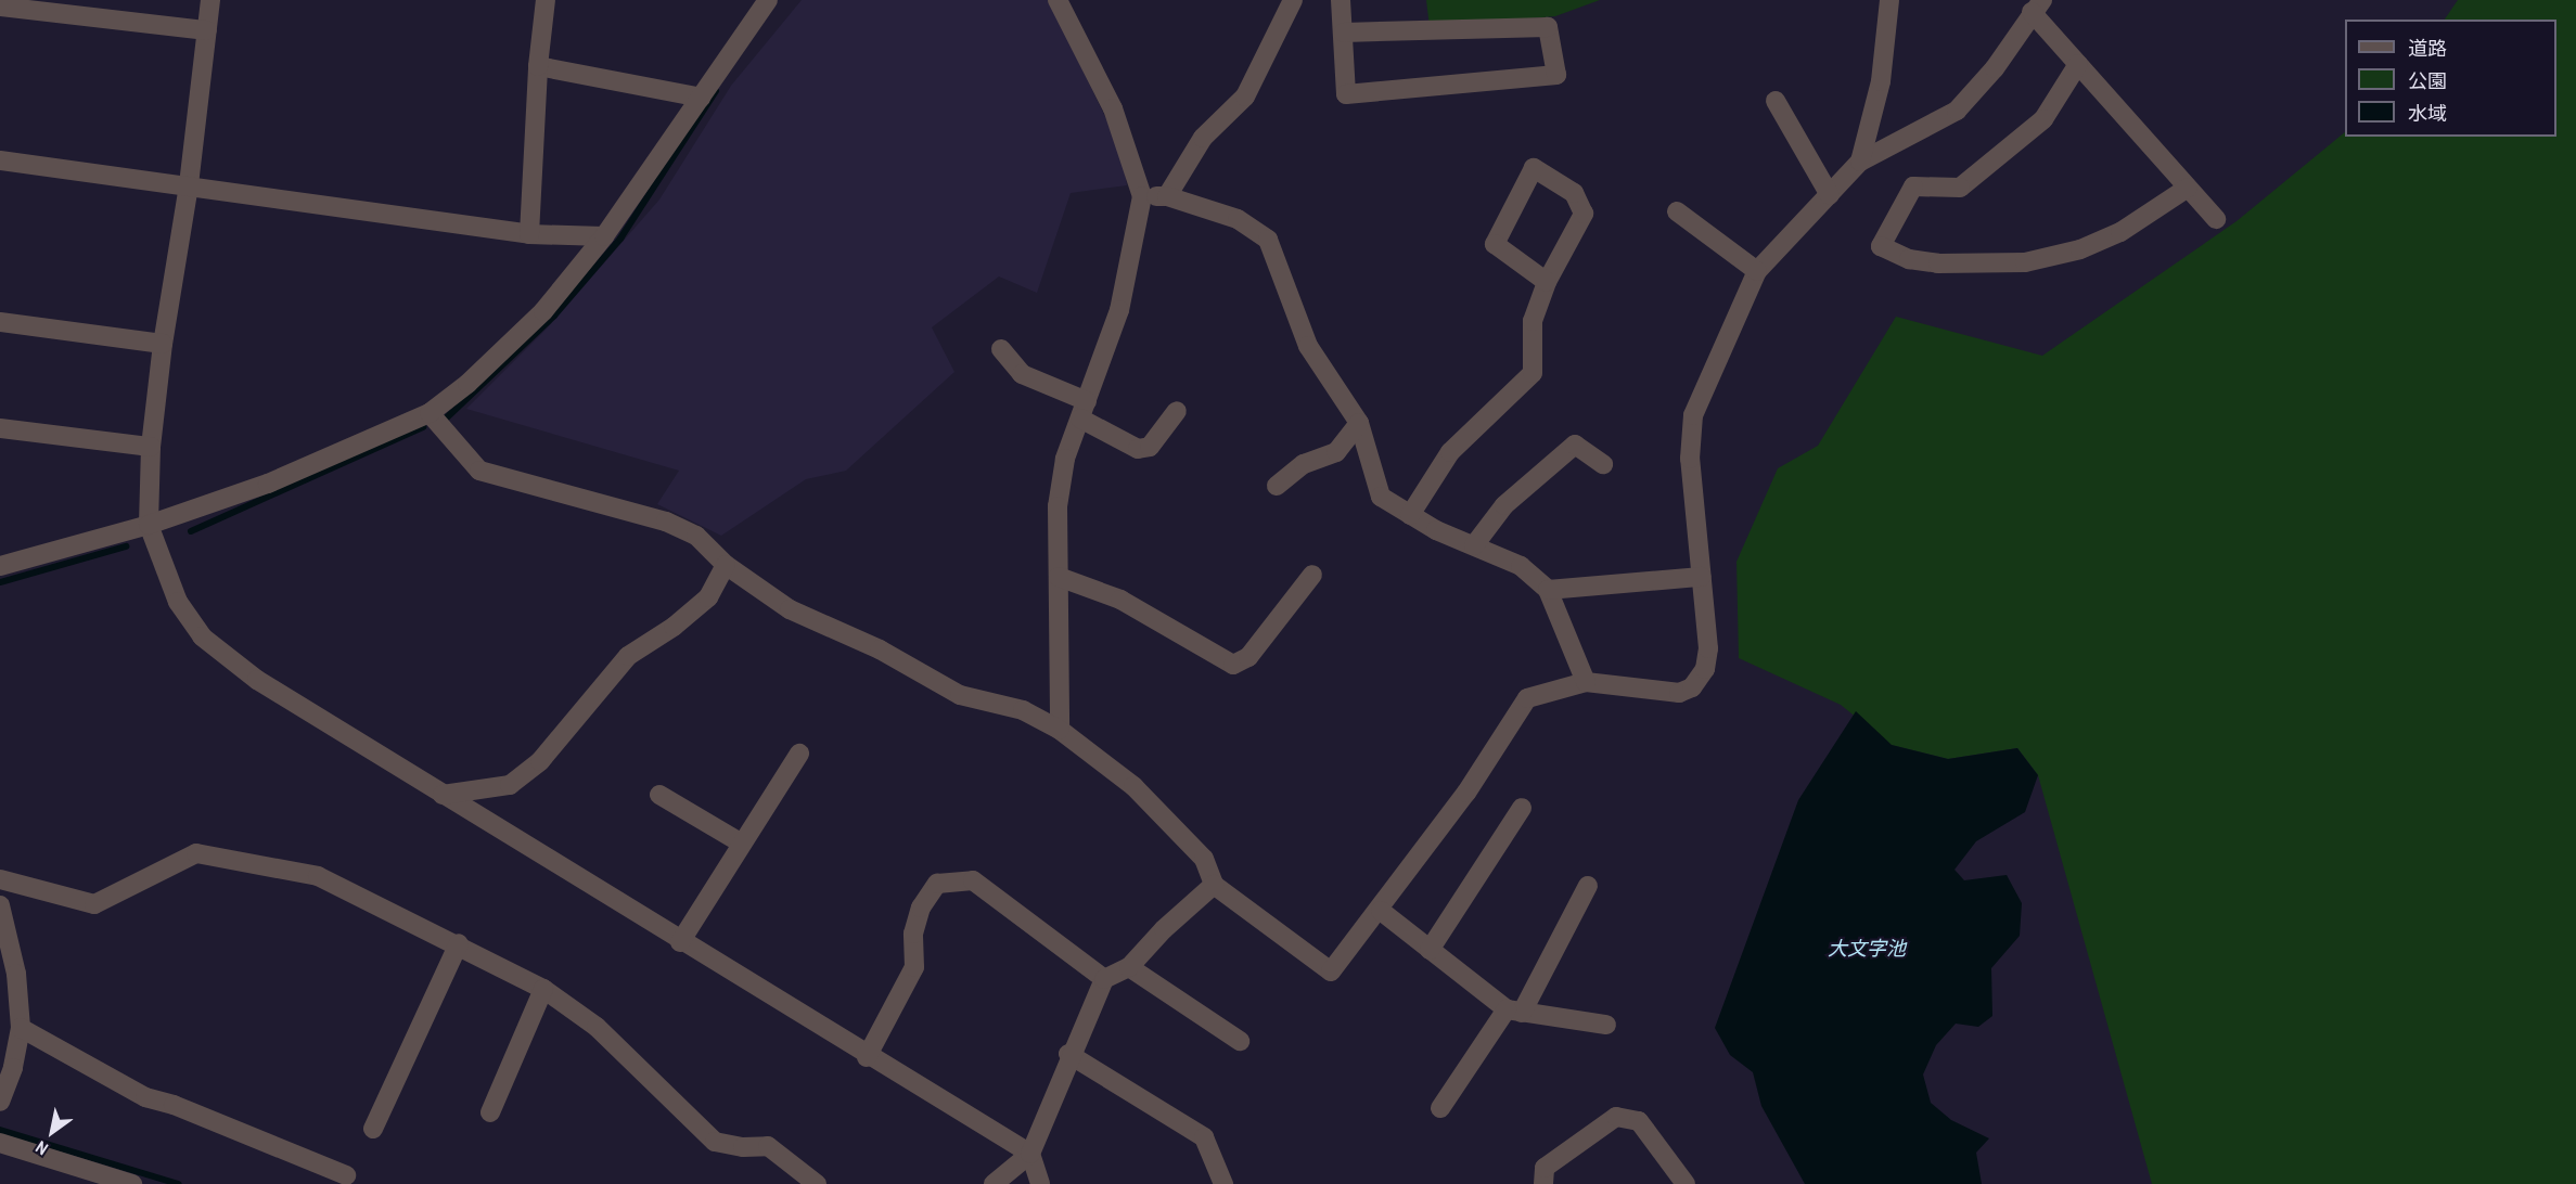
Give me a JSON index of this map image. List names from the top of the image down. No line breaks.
{"water":["大文字池"],"legend":["道路","公園","水域"],"north":"bottom left"}
